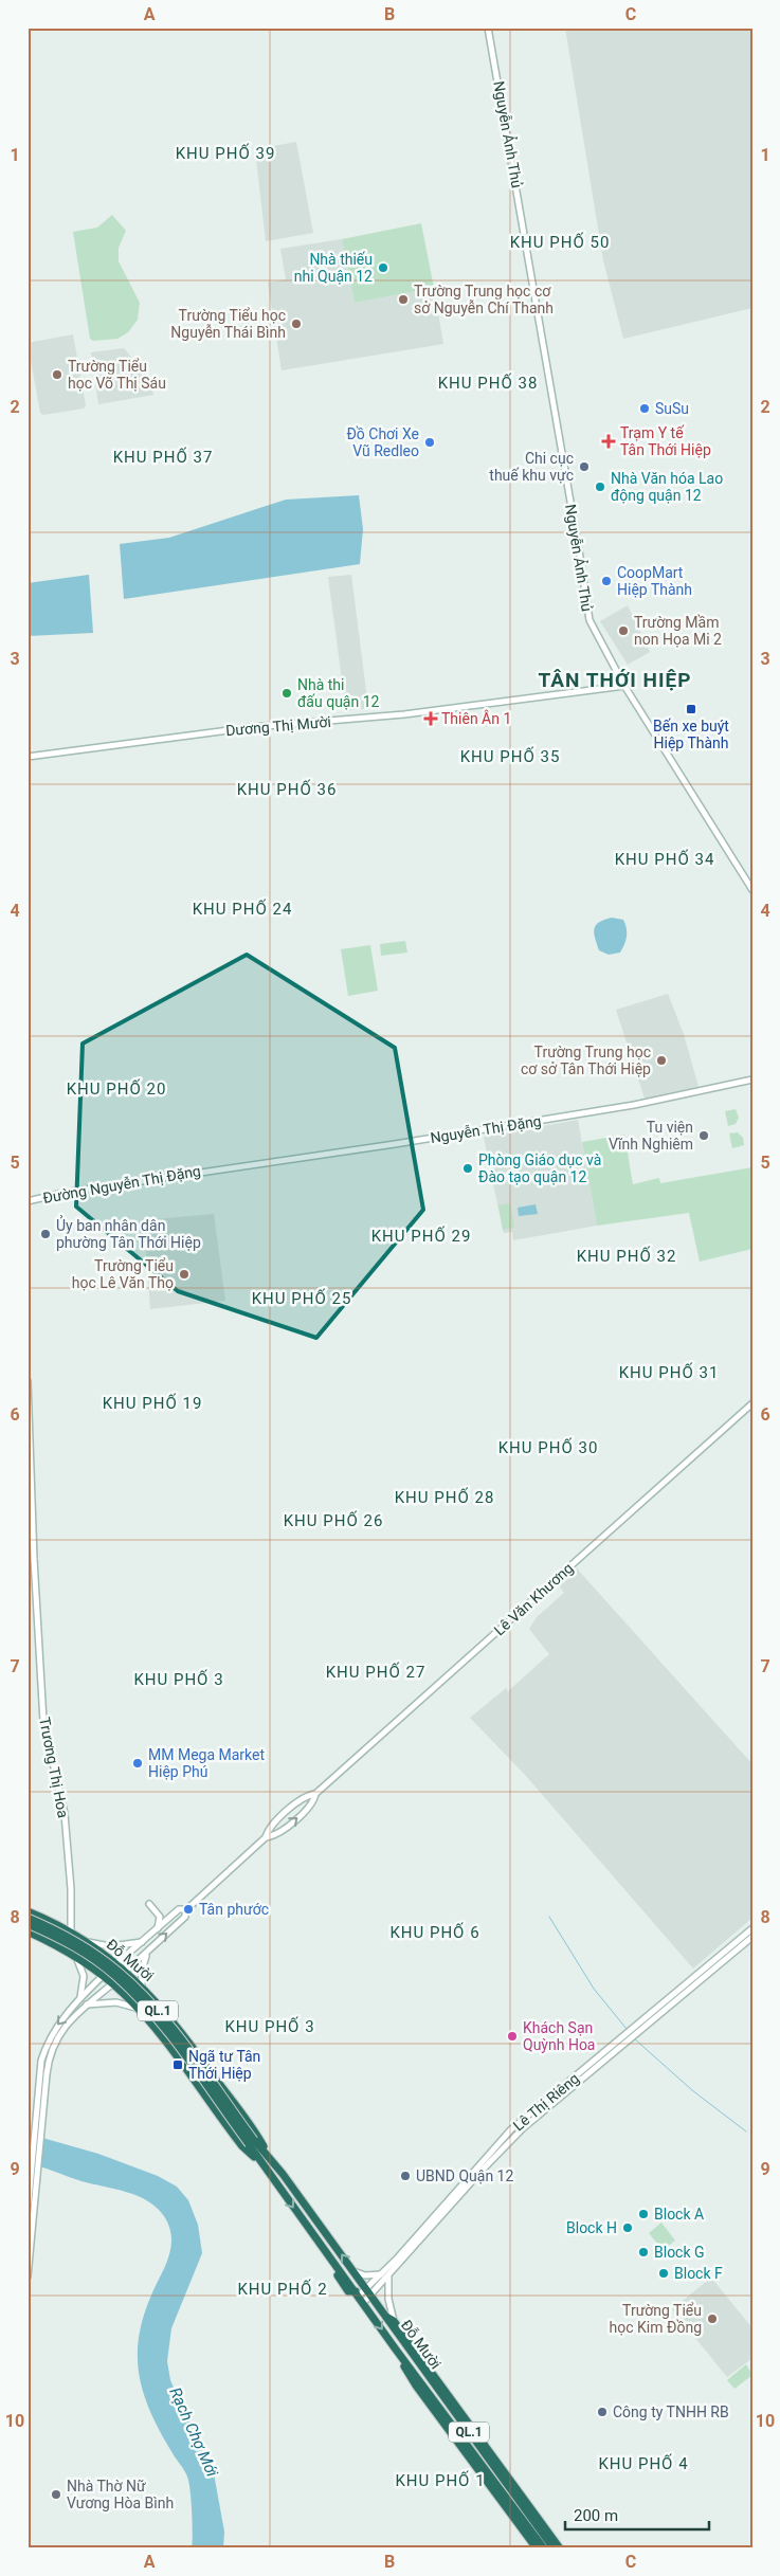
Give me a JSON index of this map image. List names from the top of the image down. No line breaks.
{"streets":{"highway":["Đỗ Mười","QL.1"],"street":["Nguyễn Ảnh Thủ","Dương Thị Mười","Nguyễn Thị Đặng","Đường Nguyễn Thị Đặng","Lê Văn Khương","Trương Thị Hoa","Lê Thị Riêng"]},"crossings":[["Nguyễn Ảnh Thủ","Dương Thị Mười"],["Nguyễn Thị Đặng","Đường Nguyễn Thị Đặng"],["Lê Văn Khương","Đỗ Mười"],["Trương Thị Hoa","Đỗ Mười"],["Đỗ Mười","QL.1"],["Đỗ Mười","Lê Thị Riêng"]],"districts":["KHU PHỐ 39","KHU PHỐ 50","KHU PHỐ 38","KHU PHỐ 37","TÂN THỚI HIỆP","KHU PHỐ 35","KHU PHỐ 36","KHU PHỐ 34","KHU PHỐ 24","KHU PHỐ 20","KHU PHỐ 29","KHU PHỐ 32","KHU PHỐ 25","KHU PHỐ 31","KHU PHỐ 19","KHU PHỐ 30","KHU PHỐ 28","KHU PHỐ 26","KHU PHỐ 27","KHU PHỐ 3","KHU PHỐ 6","KHU PHỐ 3","KHU PHỐ 2","KHU PHỐ 4","KHU PHỐ 1"],"water":["Rạch Chợ Mới"],"places":{"other":["Nhà thiếu nhi Quận 12","Trường Trung học cơ sở Nguyễn Chí Thanh","Trường Tiểu học Nguyễn Thái Bình","Trường Tiểu học Võ Thị Sáu","SuSu","Đồ Chơi Xe Vũ Redleo","Chi cục thuế khu vực","Nhà Văn hóa Lao động quận 12","CoopMart Hiệp Thành","Trường Mầm non Họa Mi 2","Nhà thi đấu quận 12","Trường Trung học cơ sở Tân Thới Hiệp","Tu viện Vĩnh Nghiêm","Phòng Giáo dục và Đào tạo quận 12","Ủy ban nhân dân phường Tân Thới Hiệp","Trường Tiểu học Lê Văn Thọ","MM Mega Market Hiệp Phú","Tân phước","Khách Sạn Quỳnh Hoa","UBND Quận 12","Block A","Block H","Block G","Block F","Trường Tiểu học Kim Đồng","Công ty TNHH RB","Nhà Thờ Nữ Vương Hòa Bình"],"health":["Trạm Y tế Tân Thới Hiệp","Thiên Ân 1"],"transit":["Bến xe buýt Hiệp Thành","Ngã tư Tân Thới Hiệp"]},"scale_bar":"200 m","grid":{"columns":["A","B","C"],"rows":["1","2","3","4","5","6","7","8","9","10"]}}
